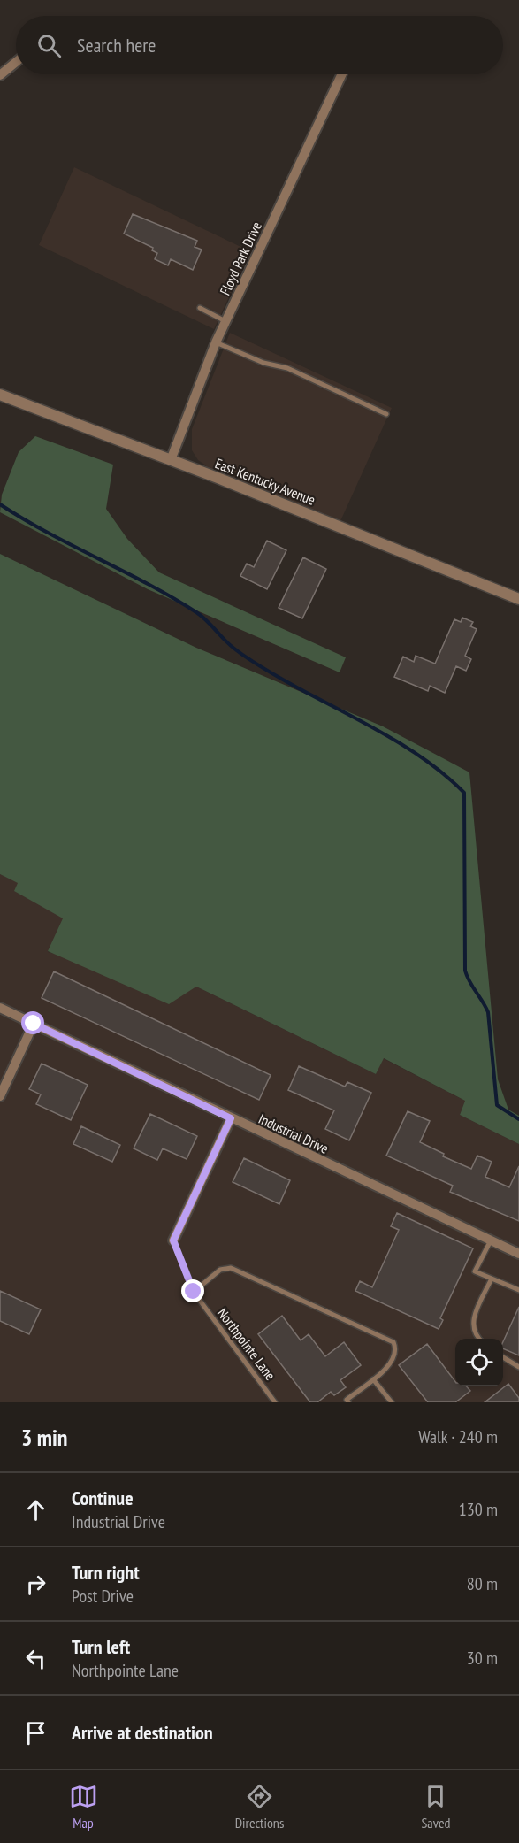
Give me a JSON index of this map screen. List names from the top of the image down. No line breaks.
{"streets":{"street":["Floyd Park Drive","East Kentucky Avenue","Industrial Drive"],"lane":["Northpointe Lane"]},"crossings":[["Floyd Park Drive","East Kentucky Avenue"]],"page":{"search":"Search here","heading":["3 min","Walk · 240 m"],"list":[["Continue","Industrial Drive","130 m"],["Turn right","Post Drive","80 m"],["Turn left","Northpointe Lane","30 m"],"Arrive at destination"],"nav":["Map","Directions","Saved"]}}
